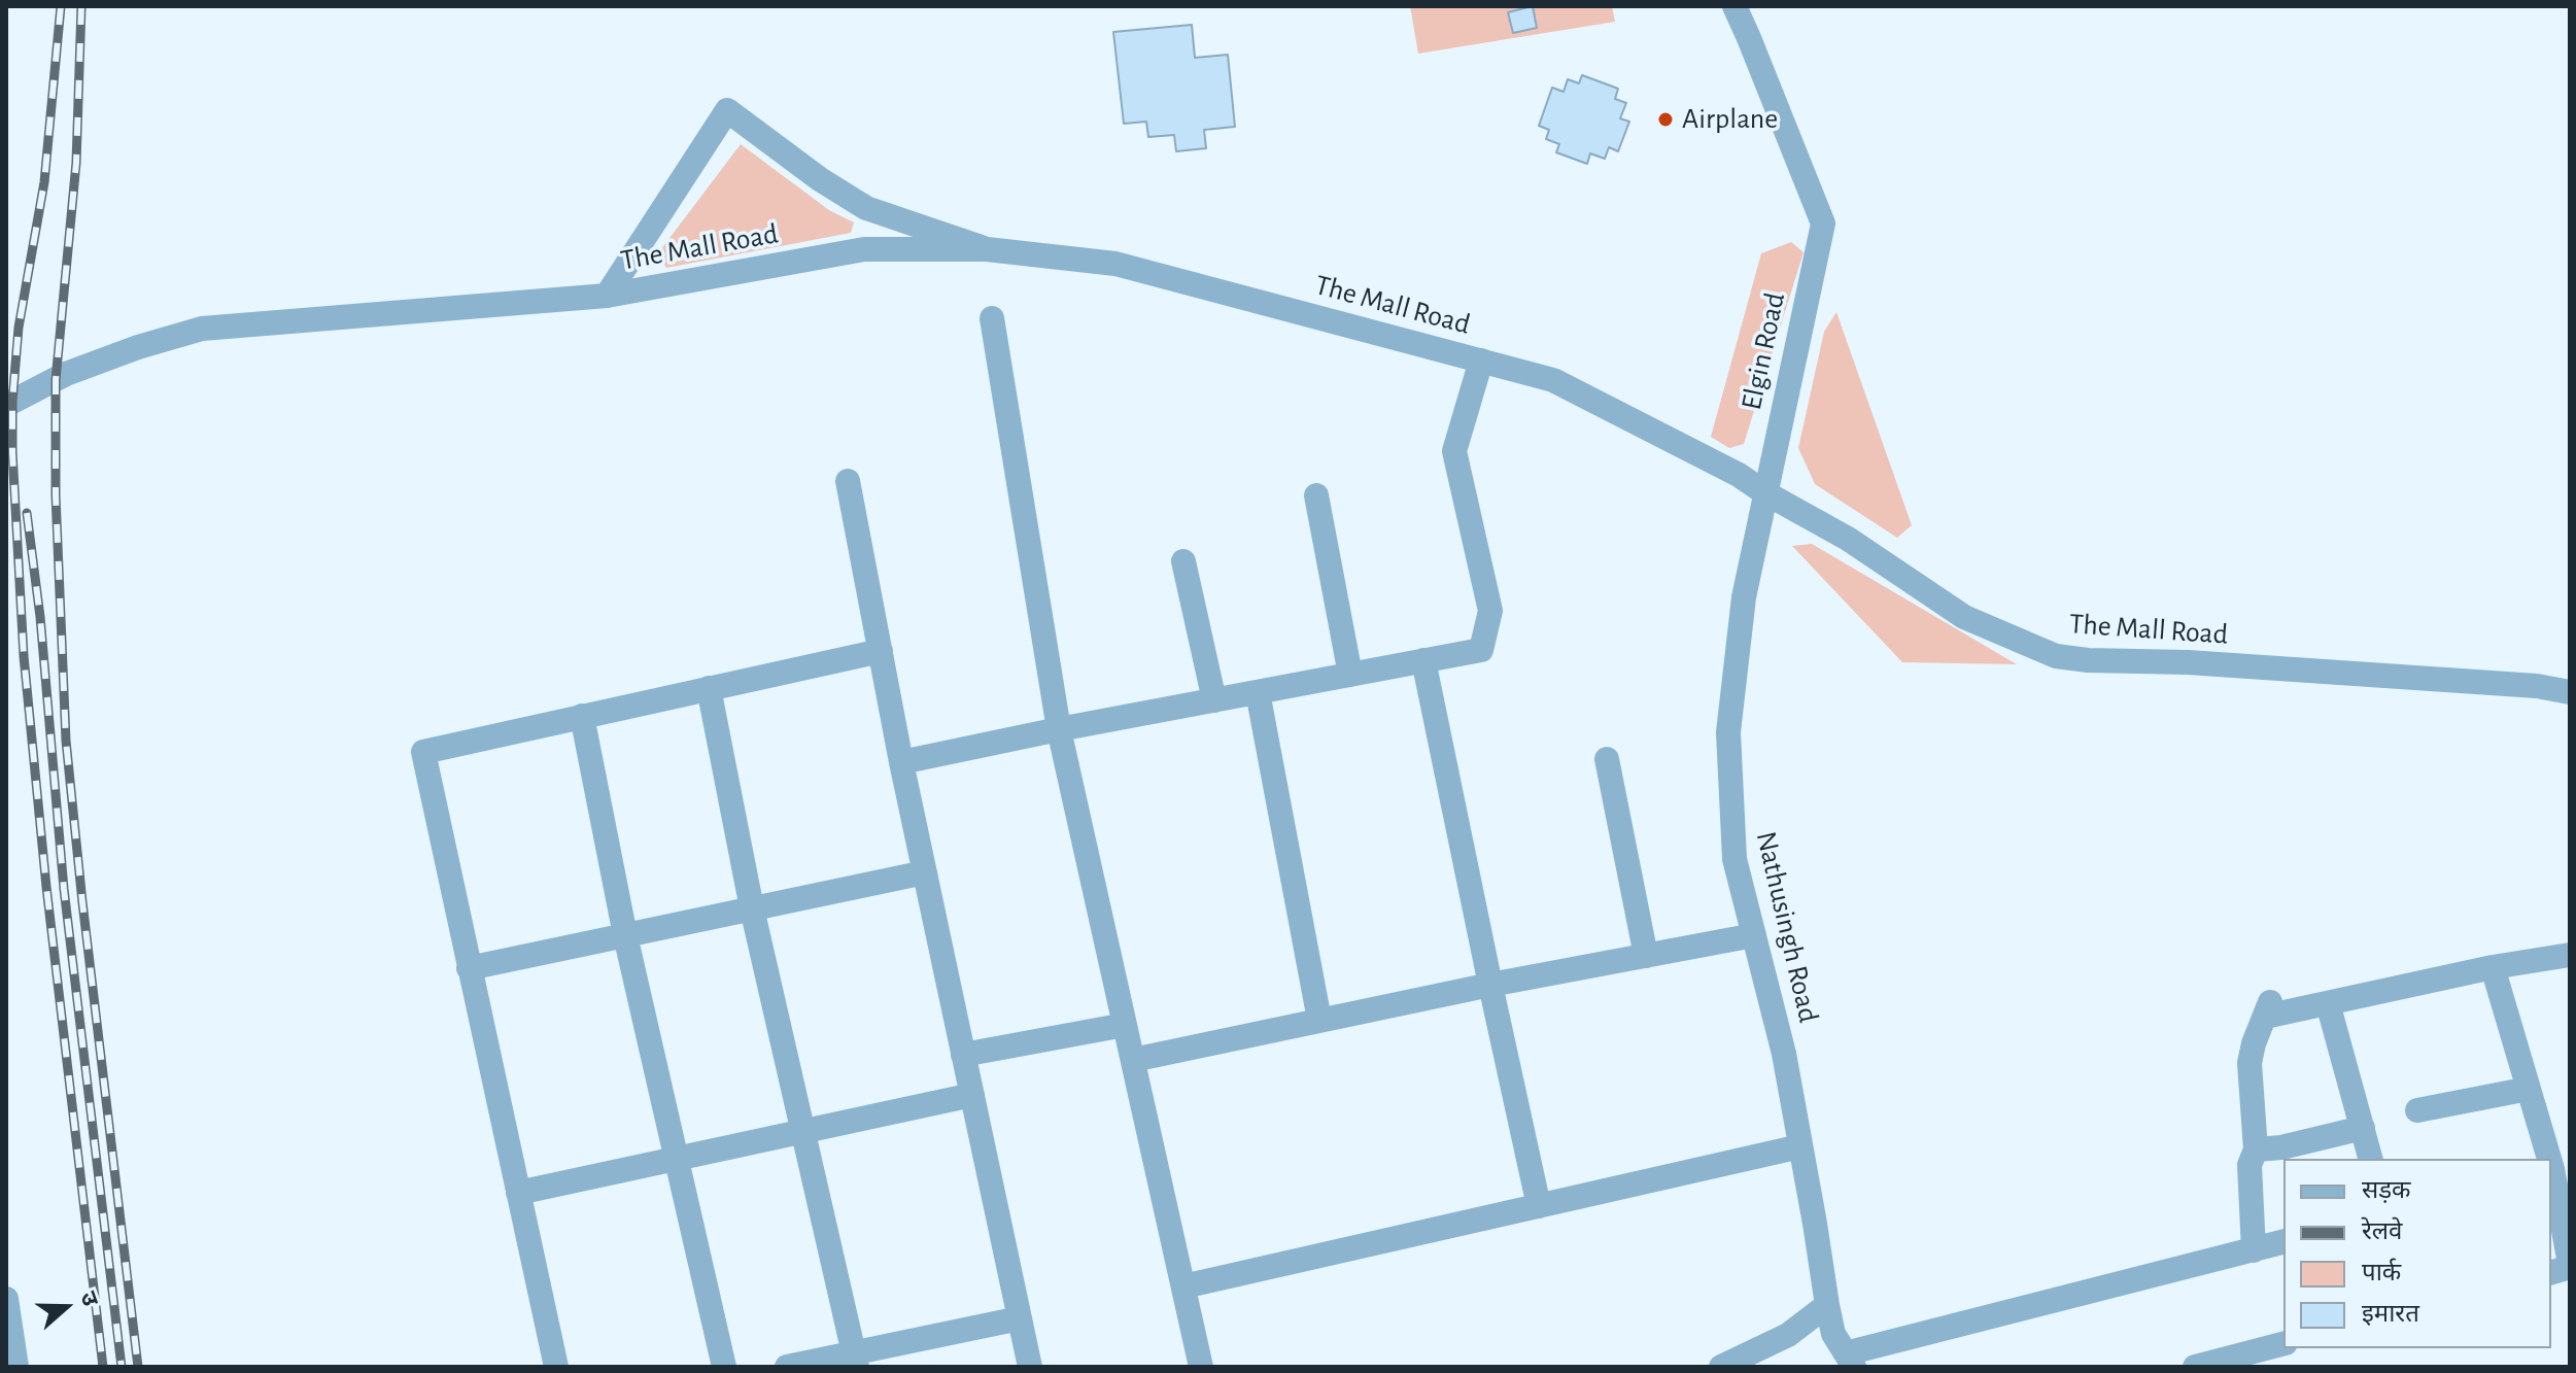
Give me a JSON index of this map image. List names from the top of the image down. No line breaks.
{"streets":{"street":["The Mall Road","Elgin Road","Nathusingh Road"]},"crossings":[["The Mall Road","Elgin Road"],["The Mall Road","Nathusingh Road"],["Elgin Road","Nathusingh Road"]],"places":["Airplane"],"legend":["सड़क","रेलवे","पार्क","इमारत"],"north":"right"}
